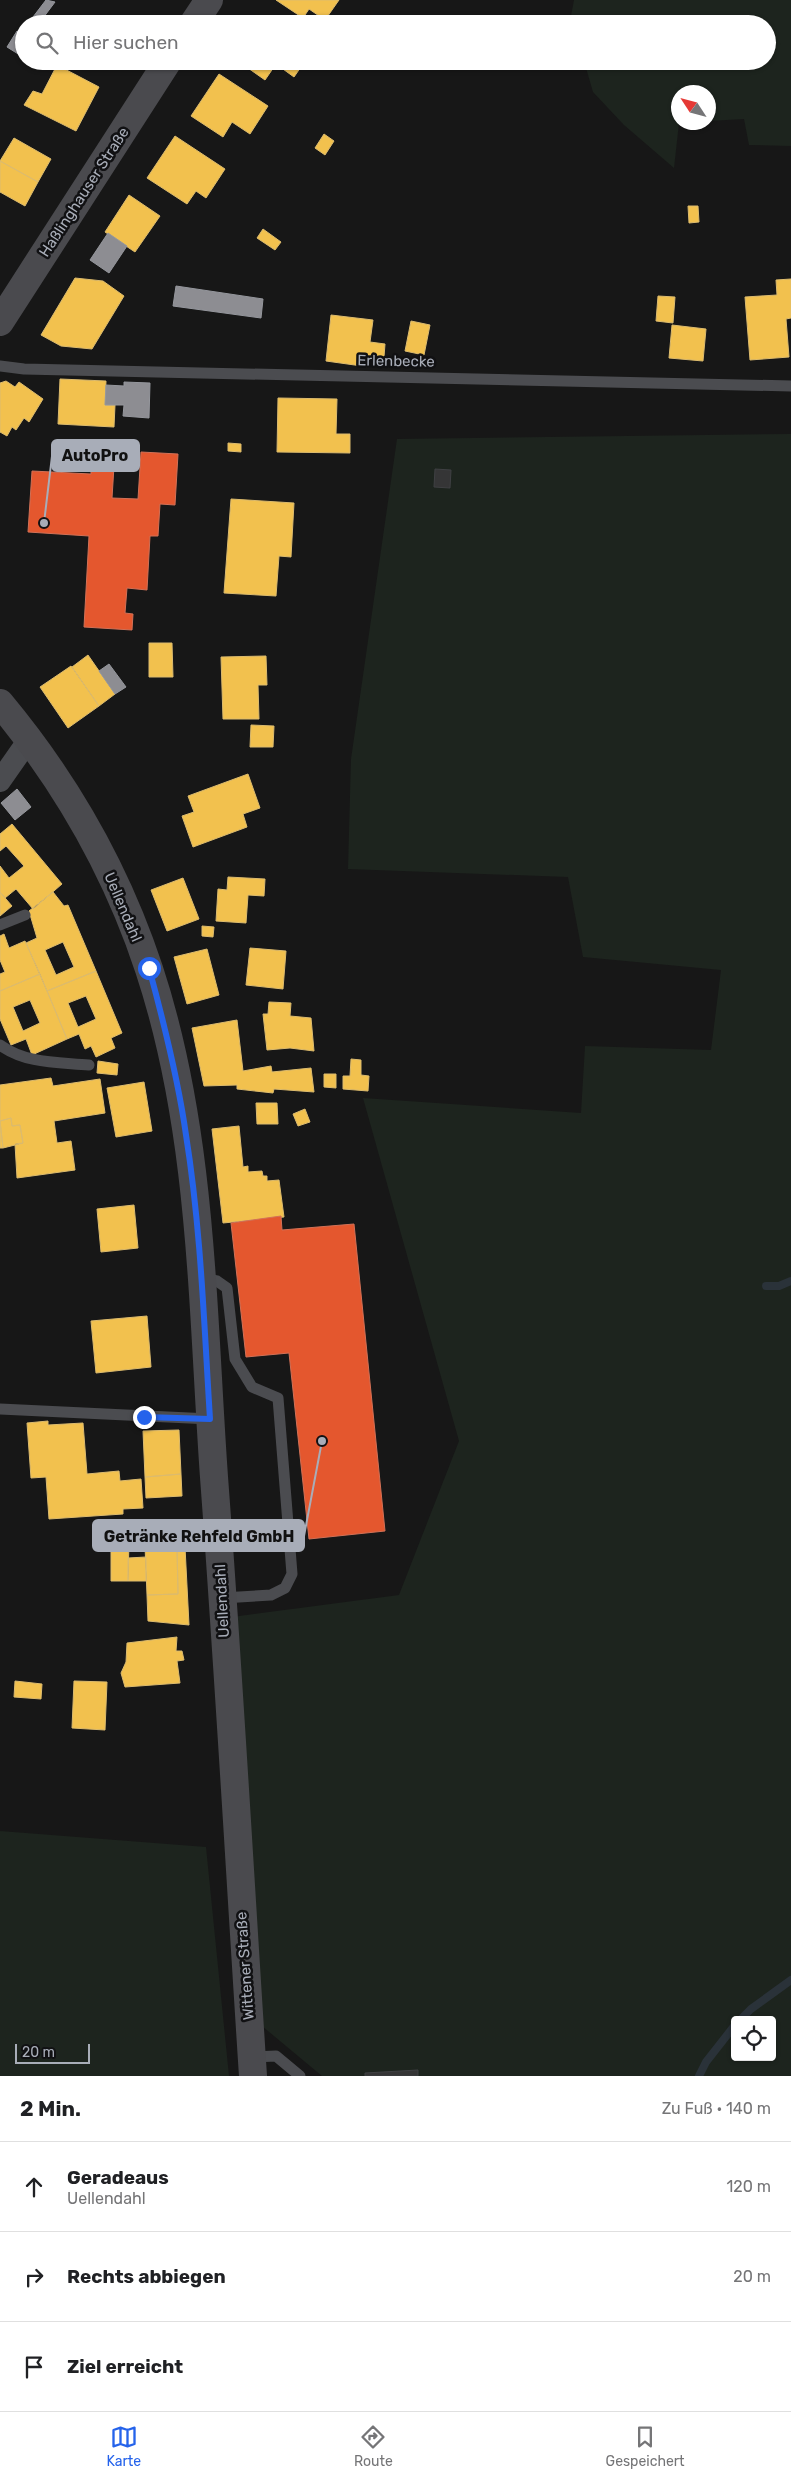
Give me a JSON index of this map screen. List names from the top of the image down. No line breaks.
{"streets":{"main road":["Haßlinghauser Straße","Uellendahl","Wittener Straße"],"lane":["Erlenbecke"]},"crossings":[["Uellendahl","Wittener Straße"]],"places":["AutoPro","Getränke Rehfeld GmbH"],"scale_bar":"20 m","north":"top left","page":{"search":"Hier suchen","scale":"20 m","heading":["2 Min.","Zu Fuß · 140 m"],"list":[["Geradeaus","Uellendahl","120 m"],["Rechts abbiegen","20 m"],"Ziel erreicht"],"nav":["Karte","Route","Gespeichert"]}}
